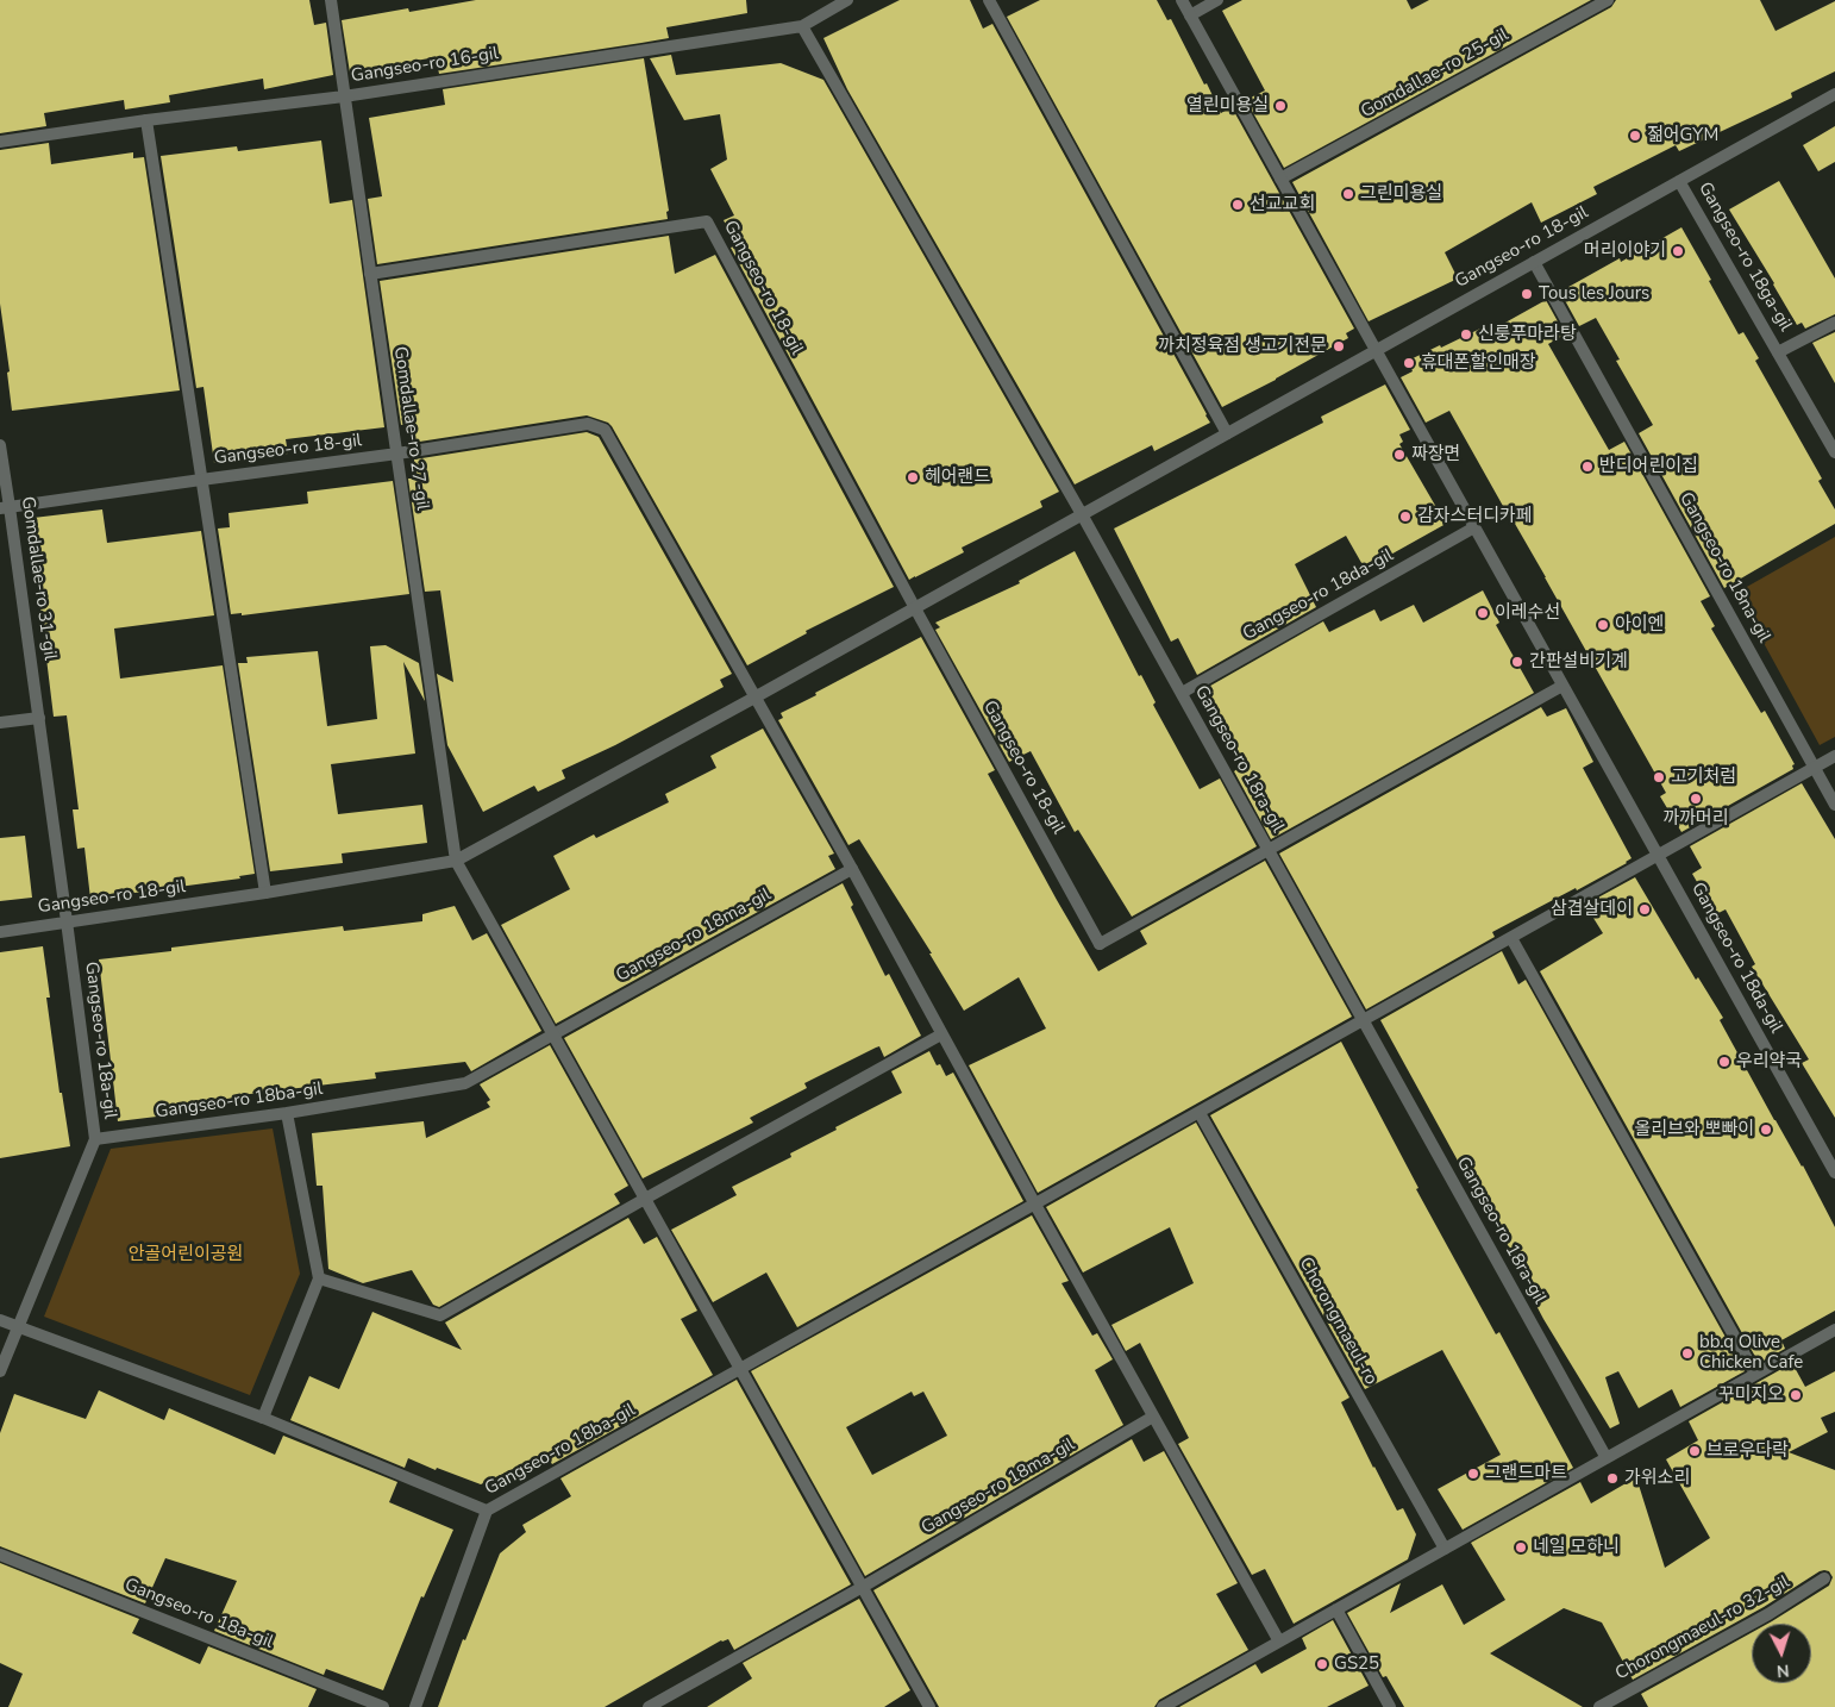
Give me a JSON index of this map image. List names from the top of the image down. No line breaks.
{"streets":{"street":["Gangseo-ro 16-gil","Gomdallae-ro 25-gil","Gangseo-ro 18-gil","Gangseo-ro 18ga-gil","Gomdallae-ro 27-gil","Gangseo-ro 18na-gil","Gomdallae-ro 31-gil","Gangseo-ro 18da-gil","Gangseo-ro 18ra-gil","Gangseo-ro 18ma-gil","Gangseo-ro 18a-gil","Gangseo-ro 18ba-gil","Chorongmaeul-ro","Chorongmaeul-ro 32-gil"]},"crossings":[["Gangseo-ro 16-gil","Gangseo-ro 18-gil"],["Gangseo-ro 16-gil","Gomdallae-ro 27-gil"],["Gangseo-ro 18-gil","Gangseo-ro 18ga-gil"],["Gangseo-ro 18-gil","Gomdallae-ro 27-gil"],["Gangseo-ro 18-gil","Gangseo-ro 18na-gil"],["Gangseo-ro 18-gil","Gomdallae-ro 31-gil"],["Gangseo-ro 18-gil","Gangseo-ro 18da-gil"],["Gangseo-ro 18-gil","Gangseo-ro 18ra-gil"],["Gangseo-ro 18-gil","Gangseo-ro 18a-gil"],["Gomdallae-ro 31-gil","Gangseo-ro 18a-gil"],["Gangseo-ro 18da-gil","Gangseo-ro 18ra-gil"],["Gangseo-ro 18ma-gil","Gangseo-ro 18ba-gil"],["Gangseo-ro 18a-gil","Gangseo-ro 18ba-gil"]],"parks":["안골어린이공원"],"places":["열린미용실","젊어GYM","그린미용실","선교교회","머리이야기","Tous les Jours","신룽푸마라탕","까치정육점 생고기전문","휴대폰할인매장","짜장면","반디어린이집","헤어랜드","감자스터디카페","이레수선","아이엔","간판설비기계","고기처럼","까까머리","삼겹살데이","우리약국","올리브와 뽀빠이","bb.q Olive Chicken Cafe","꾸미지오","브로우다락","그랜드마트","가위소리","네일 모하니","GS25"],"north":"bottom"}
